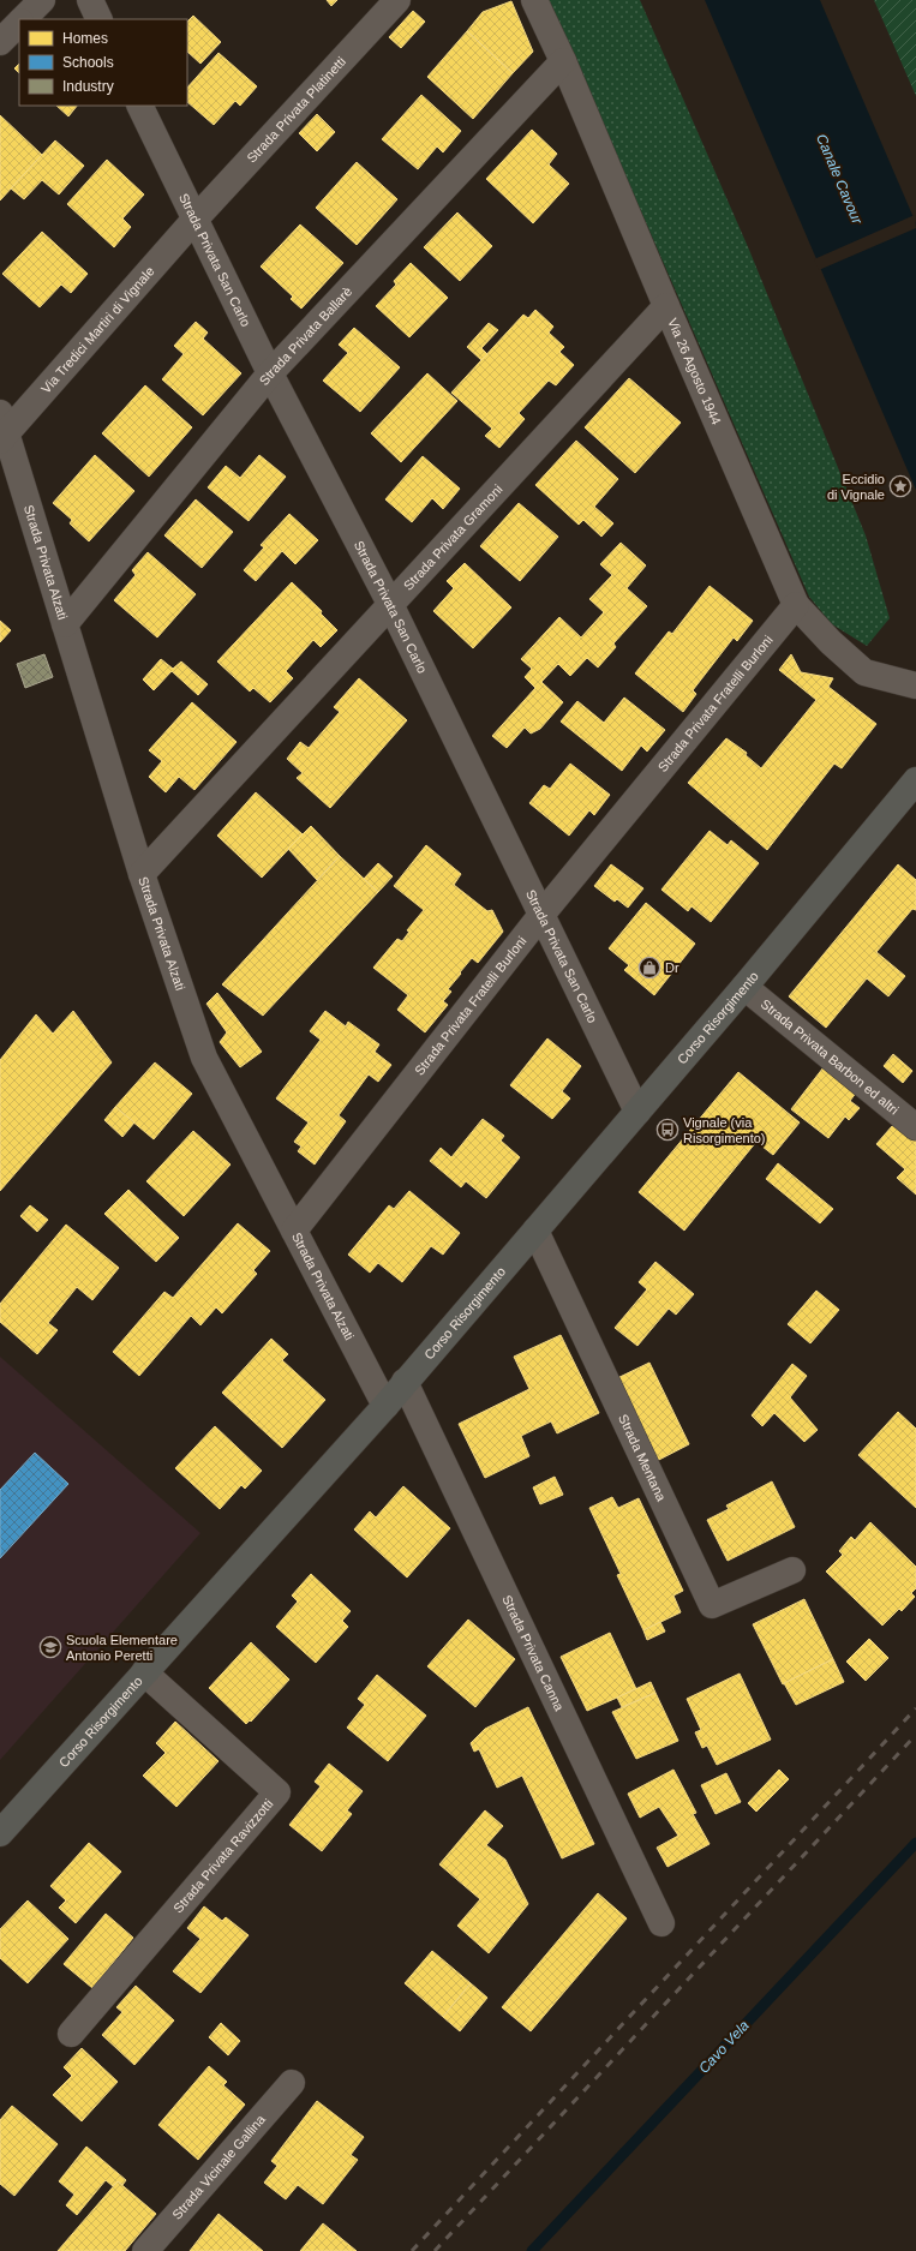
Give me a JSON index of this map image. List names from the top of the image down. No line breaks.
{"streets":{"main road":["Corso Risorgimento"],"street":["Strada Privata Platinetti","Strada Privata San Carlo","Via Tredici Martiri di Vignale","Strada Privata Ballarè","Via 26 Agosto 1944","Strada Privata Gramoni","Strada Privata Alzati","Strada Privata Fratelli Burloni","Strada Privata Barbon ed altri","Strada Mentana","Strada Privata Canna","Strada Privata Ravizzotti","Strada Vicinale Gallina"]},"crossings":[["Strada Privata Platinetti","Strada Privata San Carlo"],["Strada Privata Platinetti","Via Tredici Martiri di Vignale"],["Strada Privata San Carlo","Via Tredici Martiri di Vignale"],["Strada Privata San Carlo","Strada Privata Ballarè"],["Strada Privata San Carlo","Strada Privata Gramoni"],["Strada Privata San Carlo","Strada Privata Fratelli Burloni"],["Strada Privata San Carlo","Corso Risorgimento"],["Via Tredici Martiri di Vignale","Strada Privata Alzati"],["Strada Privata Ballarè","Via 26 Agosto 1944"],["Strada Privata Ballarè","Strada Privata Alzati"],["Via 26 Agosto 1944","Strada Privata Gramoni"],["Via 26 Agosto 1944","Strada Privata Fratelli Burloni"],["Strada Privata Gramoni","Strada Privata Alzati"],["Strada Privata Alzati","Strada Privata Fratelli Burloni"],["Strada Privata Alzati","Corso Risorgimento"],["Corso Risorgimento","Strada Privata Barbon ed altri"],["Corso Risorgimento","Strada Mentana"],["Corso Risorgimento","Strada Privata Canna"],["Corso Risorgimento","Strada Privata Ravizzotti"]],"water":["Canale Cavour","Cavo Vela"],"places":{"place":["Eccidio di Vignale"],"shop":["Dr"],"bus stop":["Vignale (via Risorgimento)"],"school or university":["Scuola Elementare Antonio Peretti"]},"legend":["Homes","Schools","Industry"]}
